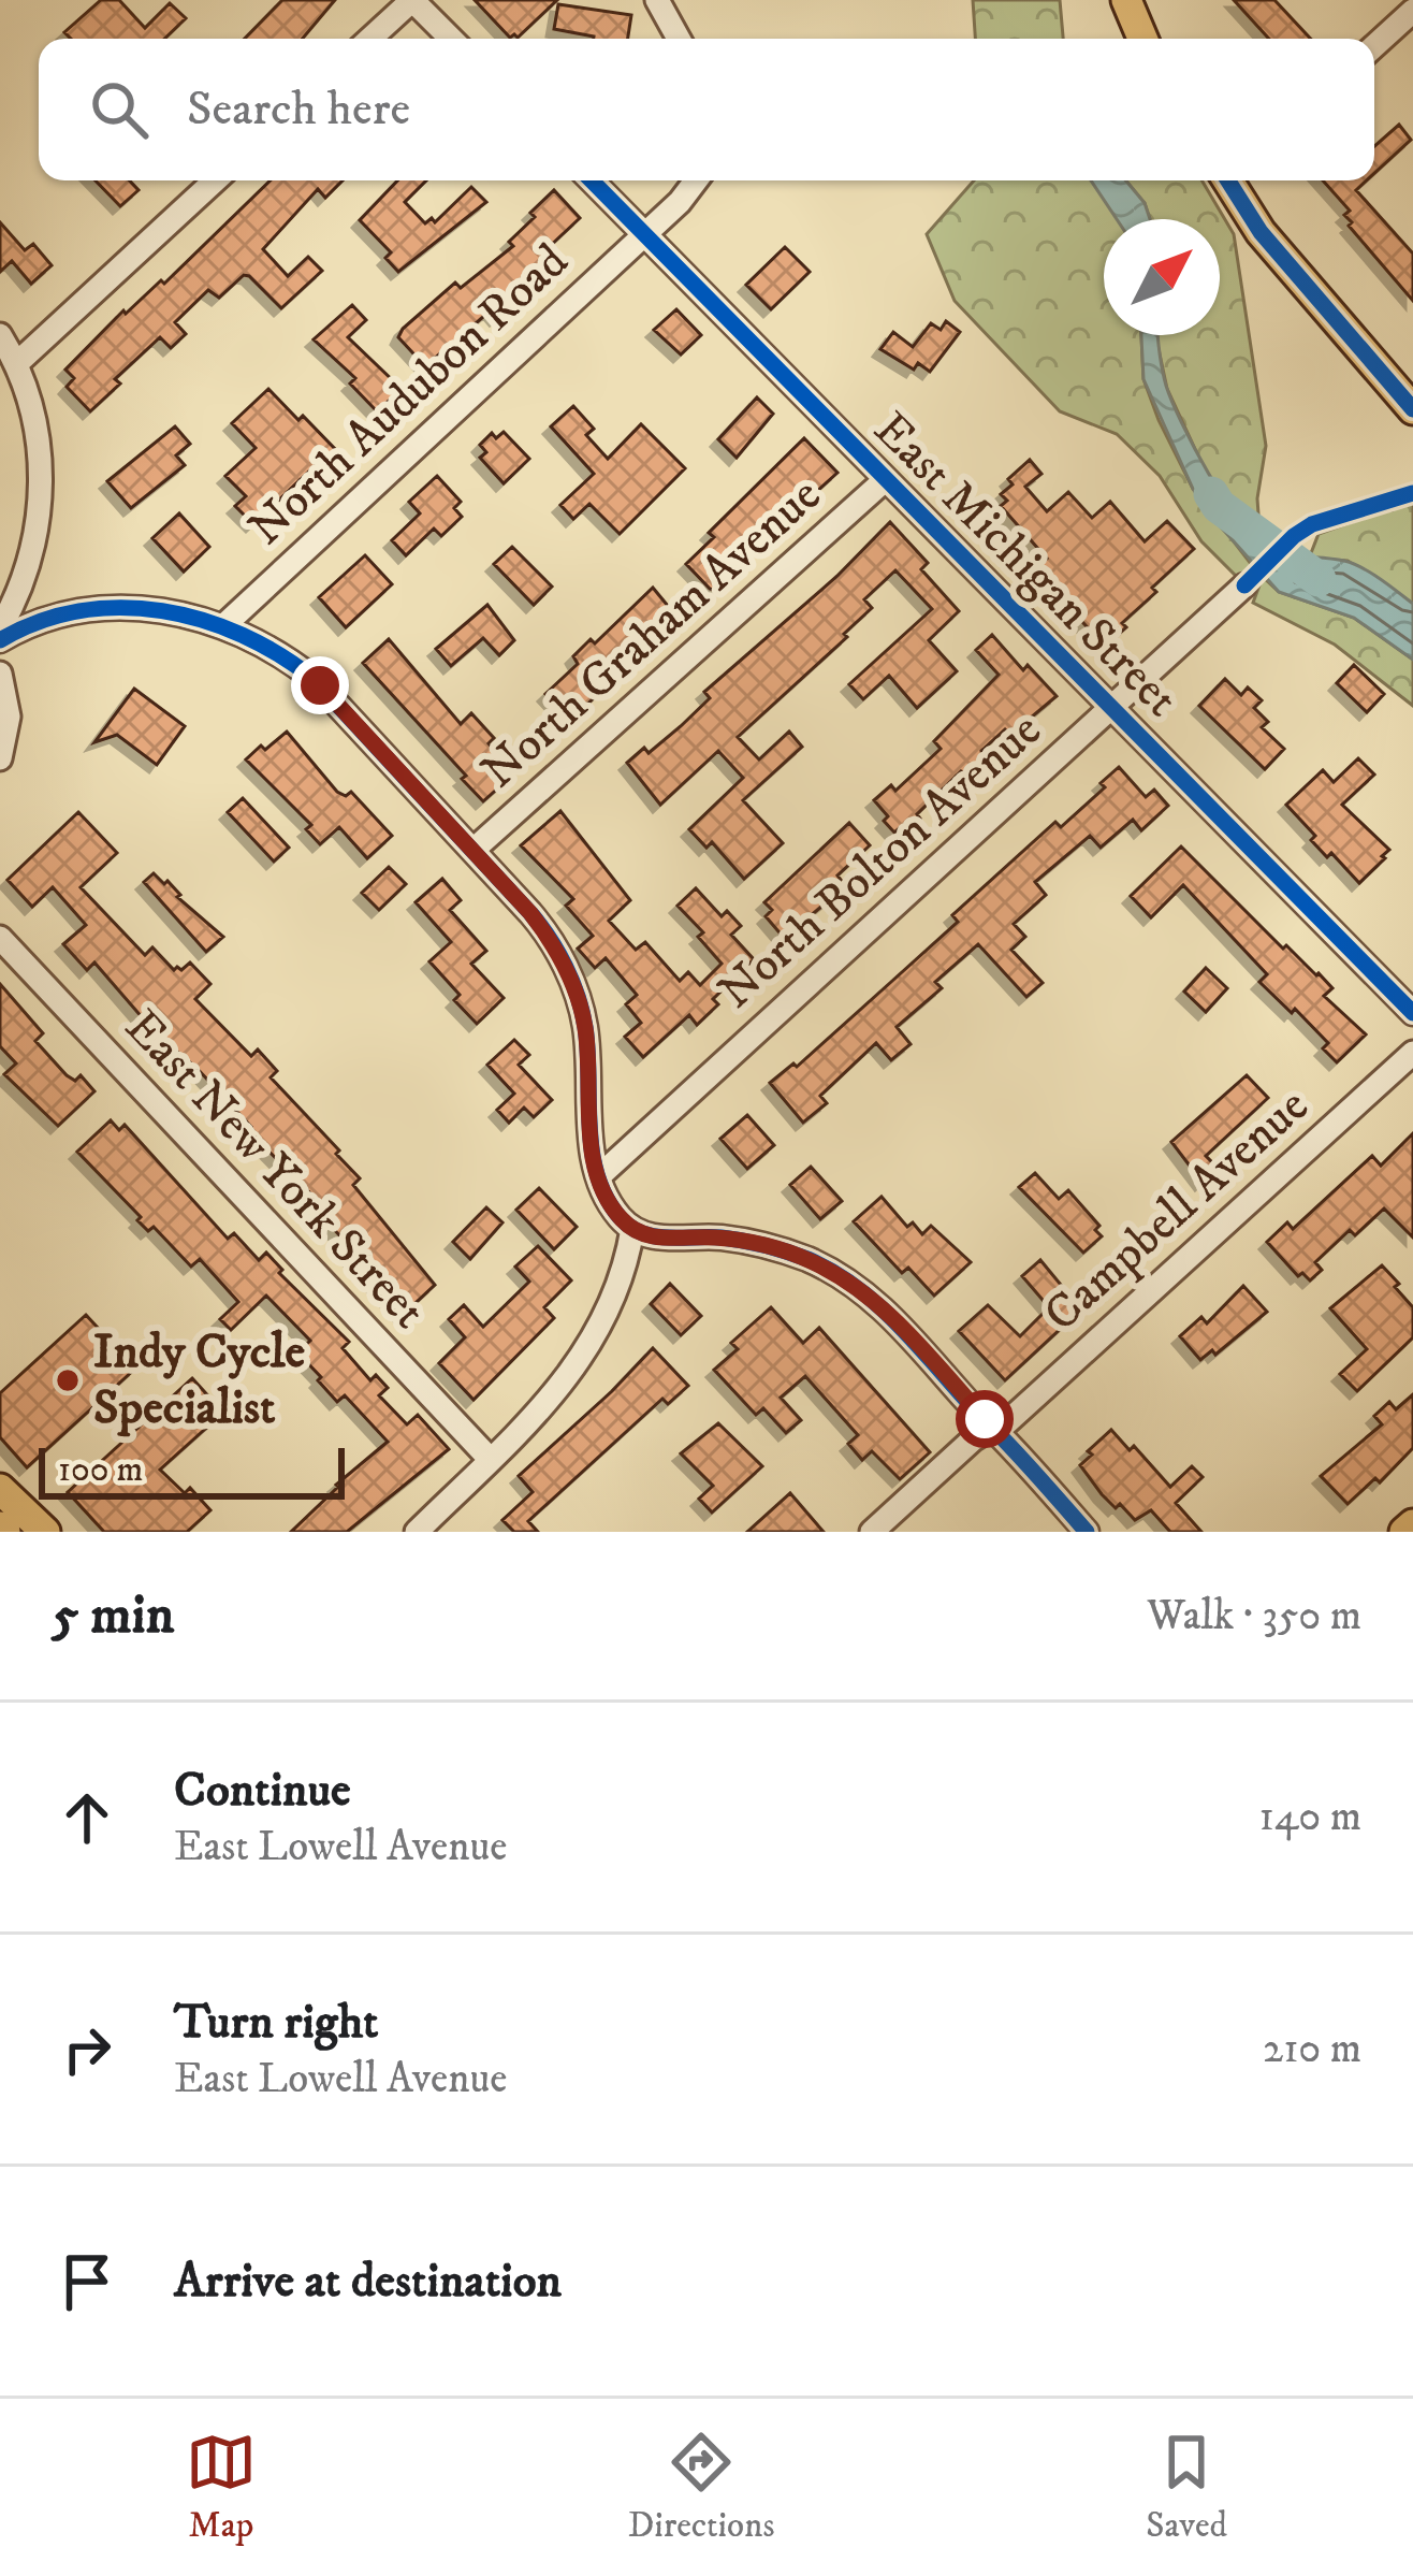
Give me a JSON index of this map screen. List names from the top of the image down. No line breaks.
{"streets":{"street":["North Audubon Road","East Michigan Street","North Graham Avenue","North Bolton Avenue","East New York Street","Campbell Avenue"]},"crossings":[["North Audubon Road","East Michigan Street"],["East Michigan Street","North Graham Avenue"],["East Michigan Street","North Bolton Avenue"]],"places":["Indy Cycle Specialist"],"scale_bar":"100 m","north":"top right","page":{"search":"Search here","scale":"100 m","heading":["5 min","Walk · 350 m"],"list":[["Continue","East Lowell Avenue","140 m"],["Turn right","East Lowell Avenue","210 m"],"Arrive at destination"],"nav":["Map","Directions","Saved"]}}
